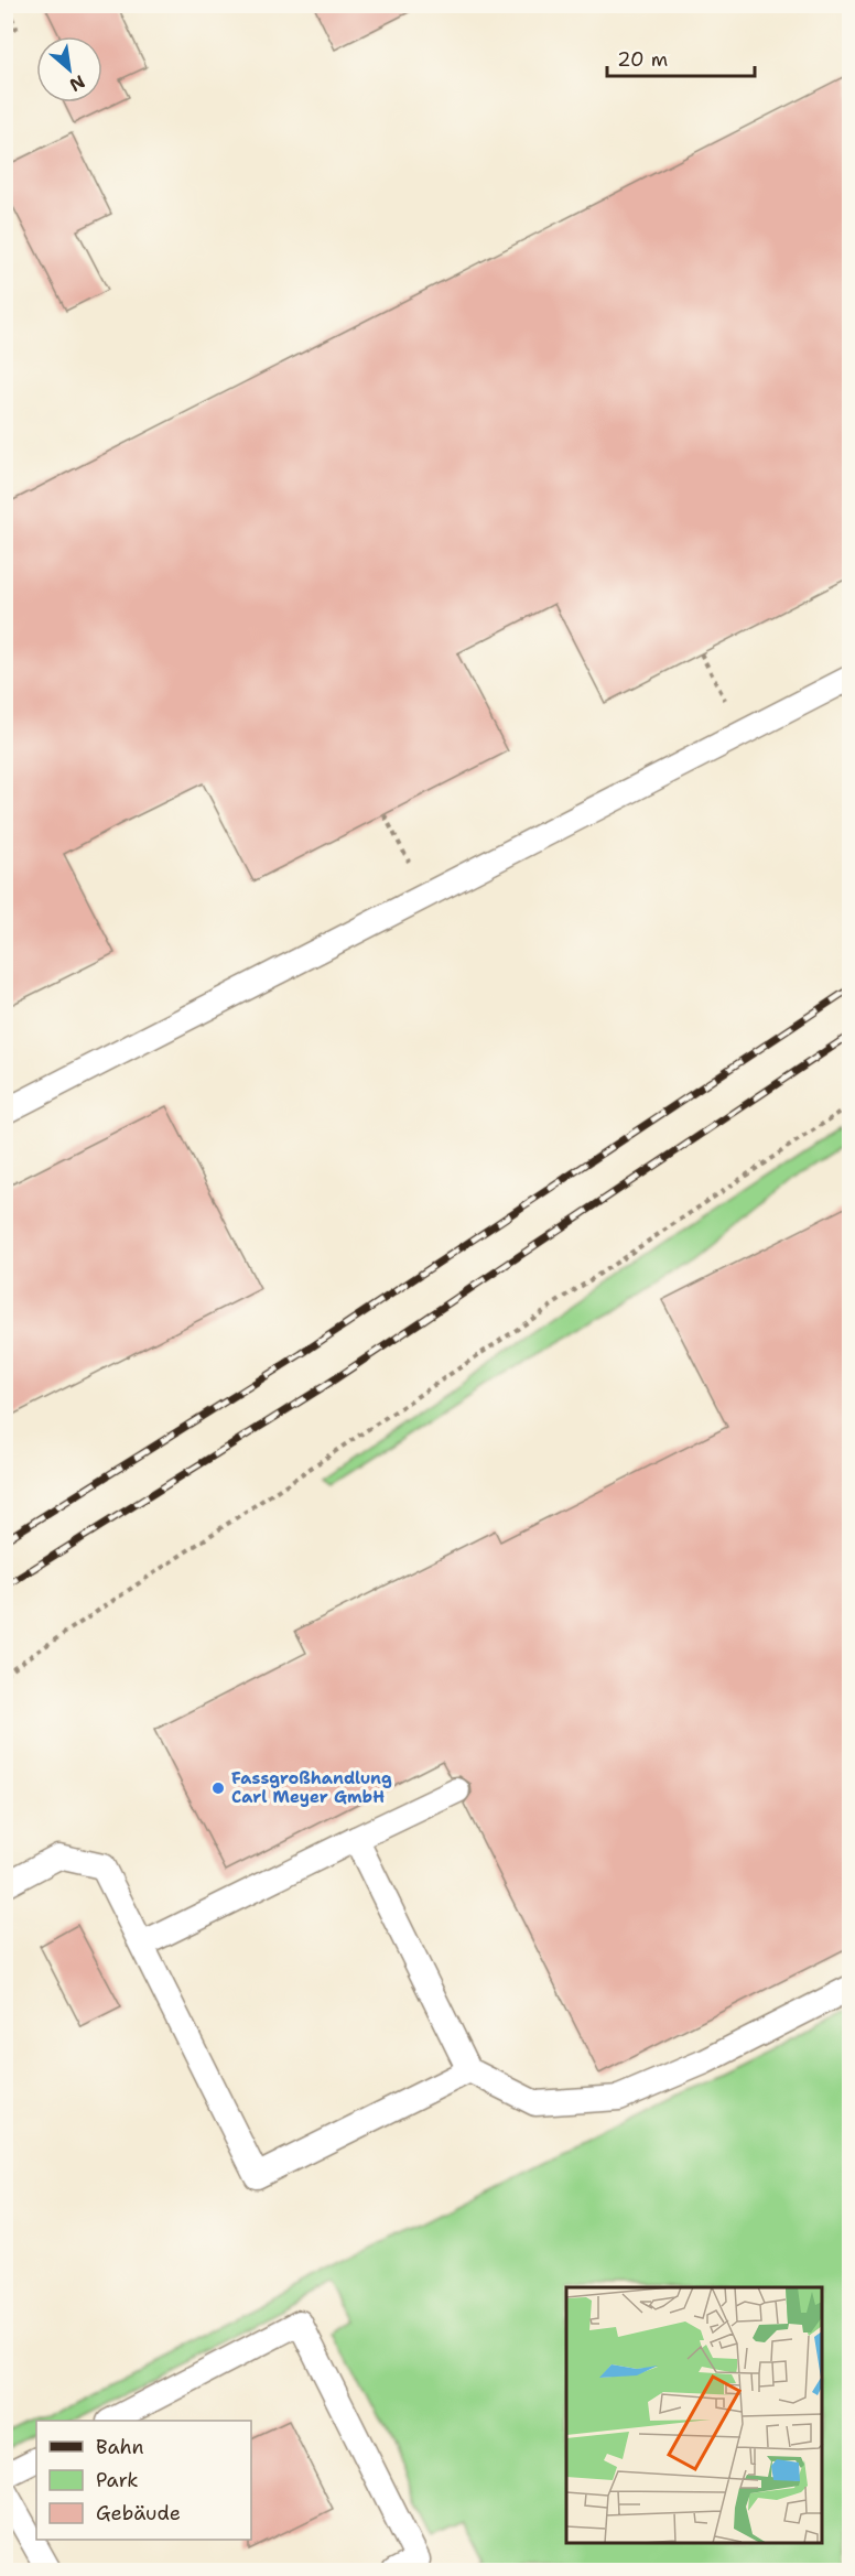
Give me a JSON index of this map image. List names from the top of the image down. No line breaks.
{"places":["Fassgroßhandlung Carl Meyer GmbH"],"legend":["Bahn","Park","Gebäude"],"scale_bar":"20 m","north":"bottom right"}
